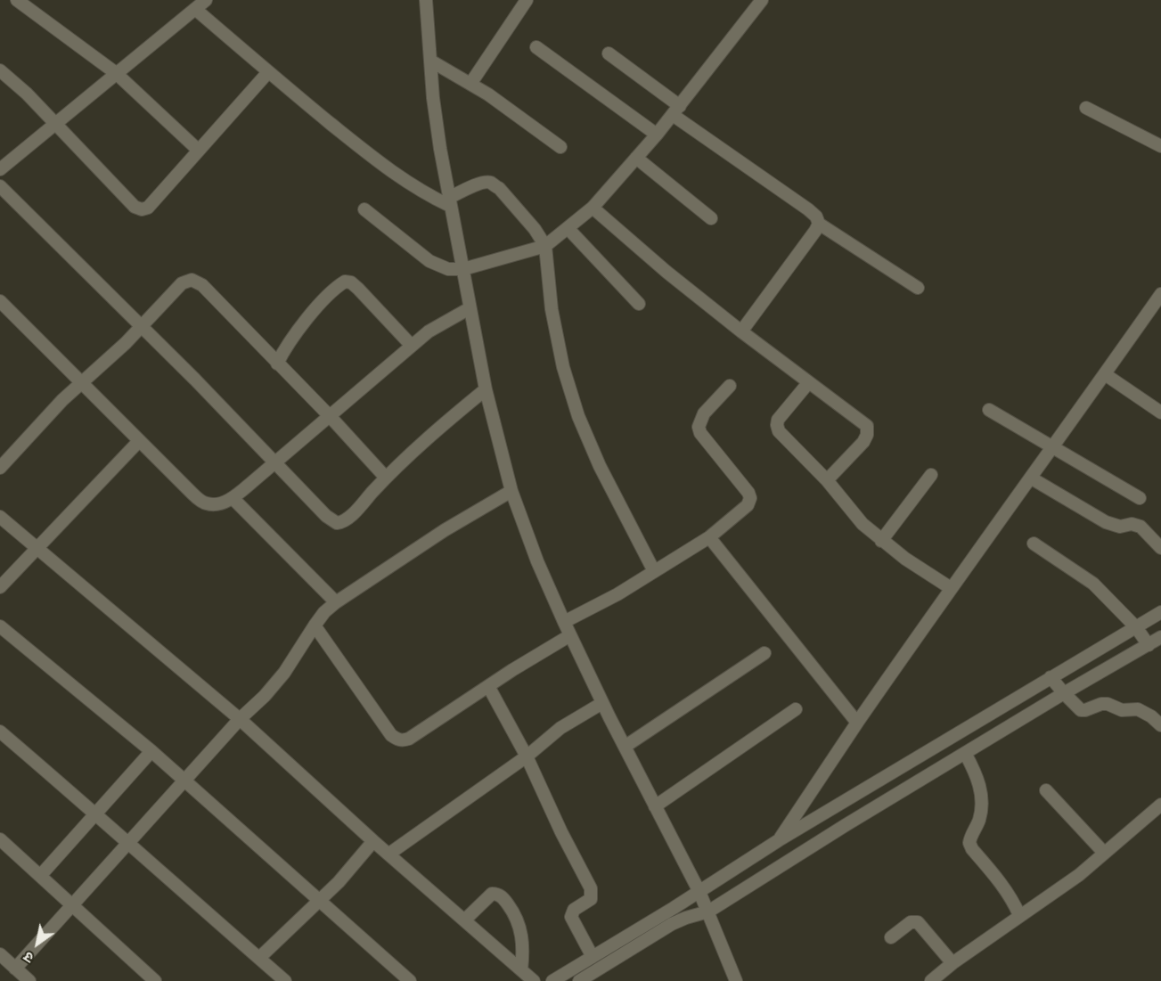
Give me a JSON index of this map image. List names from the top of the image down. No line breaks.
{"north":"bottom left"}
